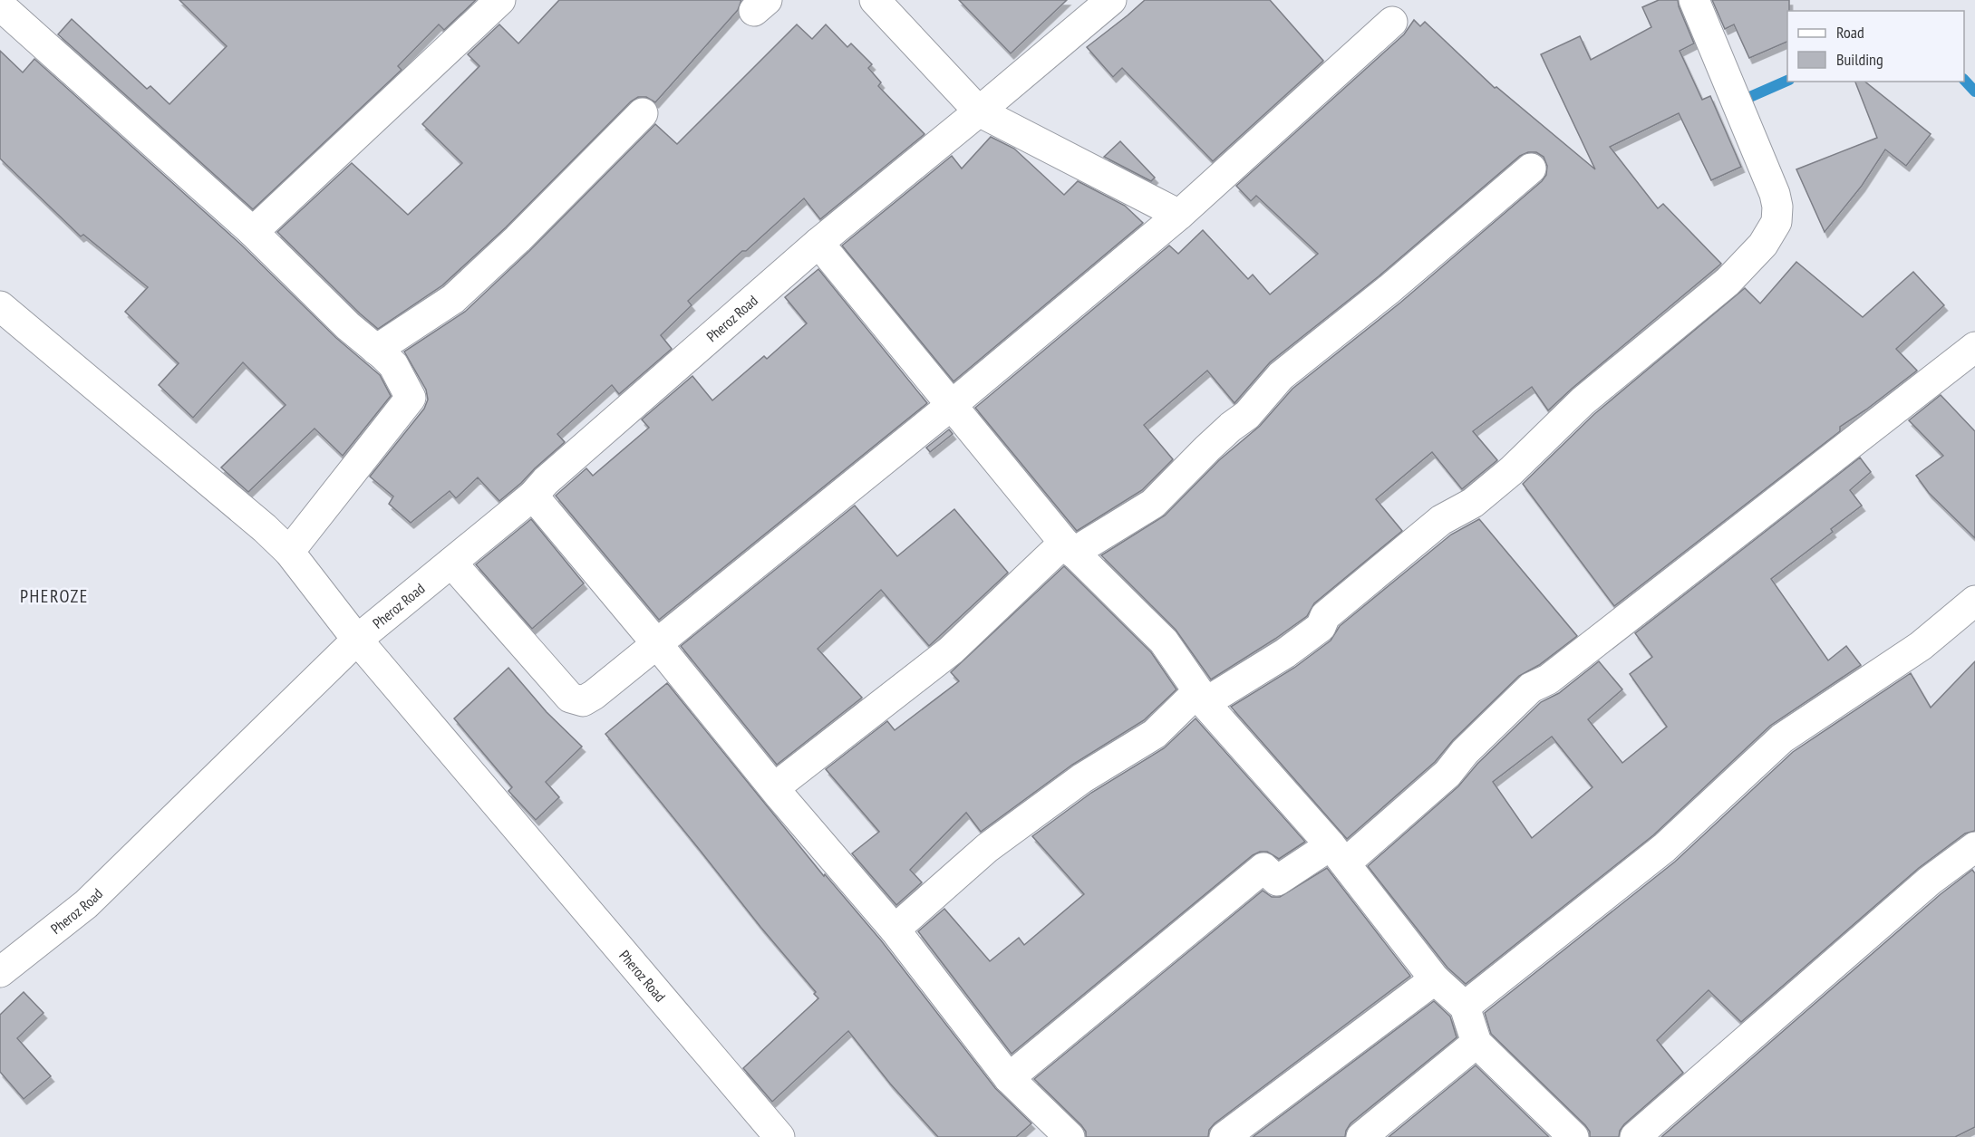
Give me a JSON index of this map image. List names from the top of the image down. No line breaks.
{"streets":{"street":["Pheroz Road"]},"districts":["PHEROZE"],"legend":["Road","Building"]}
